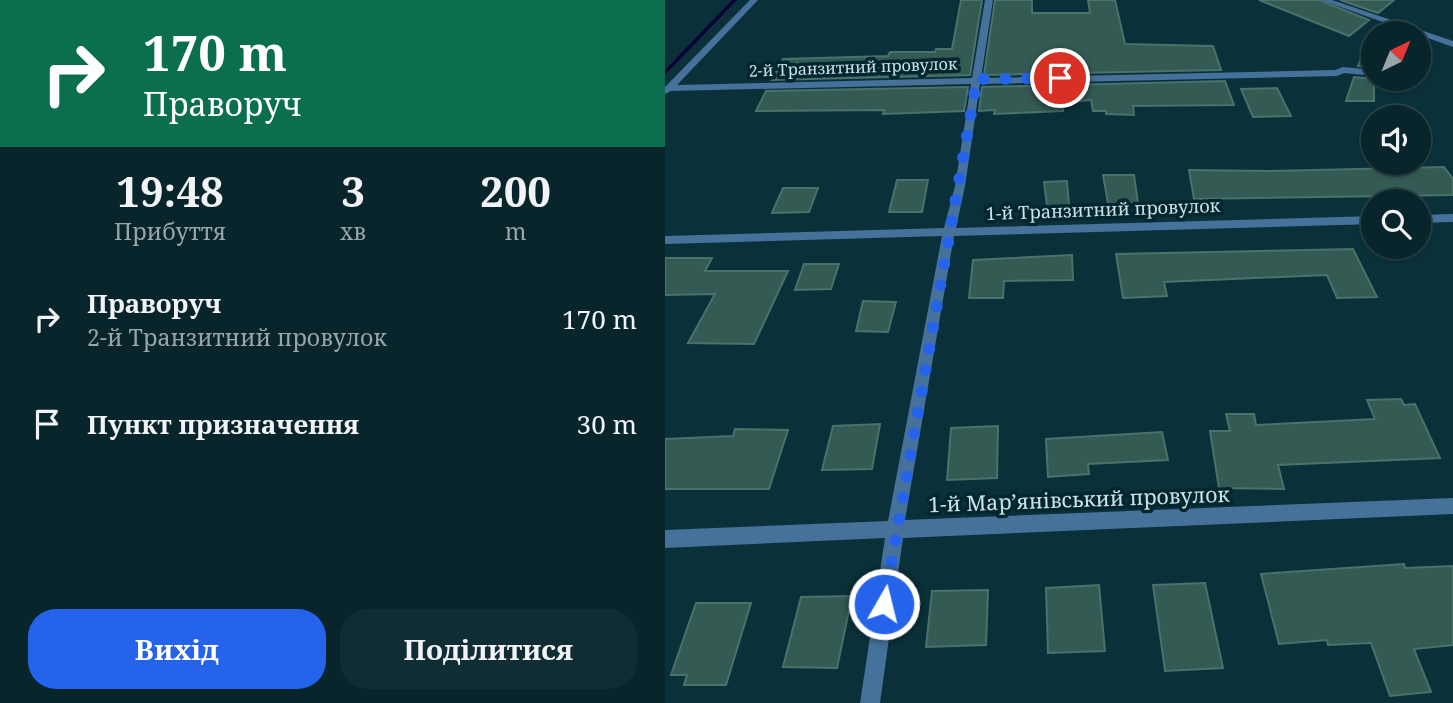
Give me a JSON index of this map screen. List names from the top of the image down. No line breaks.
{"streets":{"street":["2-й Транзитний провулок","1-й Транзитний провулок","1-й Марʼянівський провулок"]},"north":"top right","page":{"turn":["170 m","Праворуч"],"eta":["19:48","Прибуття","3","хв","200","m"],"list":[{"name":"Праворуч","note":"2-й Транзитний провулок","value":"170 m"},{"name":"Пункт призначення","value":"30 m"}],"buttons":["Вихід","Поділитися"]}}
